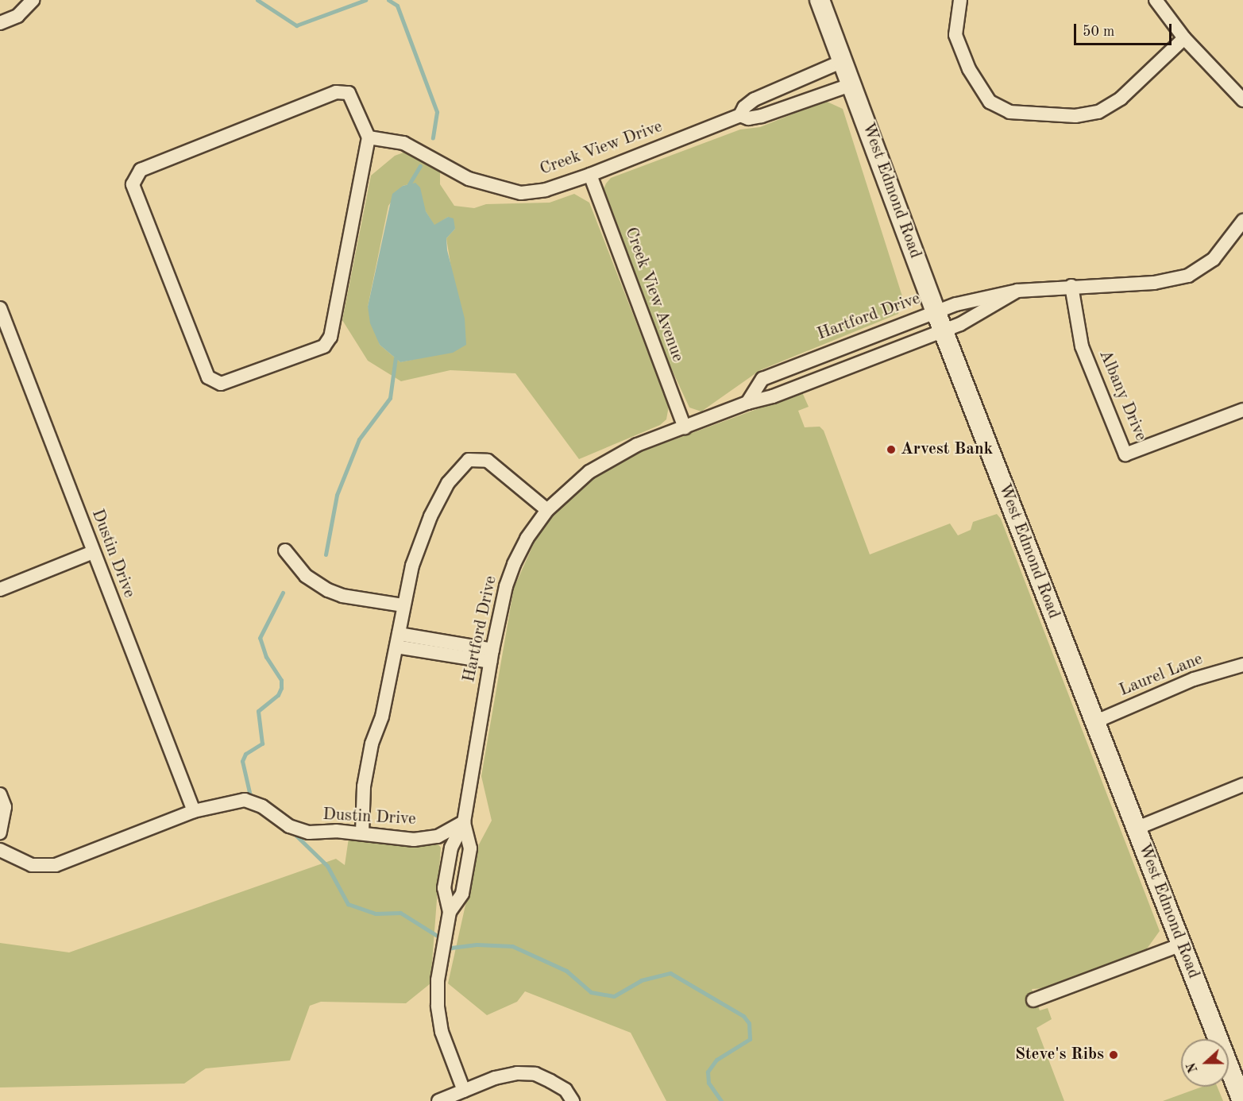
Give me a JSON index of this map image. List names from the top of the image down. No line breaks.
{"streets":{"main road":["West Edmond Road"],"street":["Creek View Drive","Creek View Avenue","Hartford Drive","Albany Drive","Dustin Drive","Laurel Lane"]},"crossings":[["Creek View Drive","West Edmond Road"],["Creek View Drive","Creek View Avenue"],["West Edmond Road","Hartford Drive"],["West Edmond Road","Laurel Lane"],["Creek View Avenue","Hartford Drive"],["Hartford Drive","Albany Drive"],["Hartford Drive","Dustin Drive"]],"places":["Arvest Bank","Steve's Ribs"],"scale_bar":"50 m","north":"left"}
